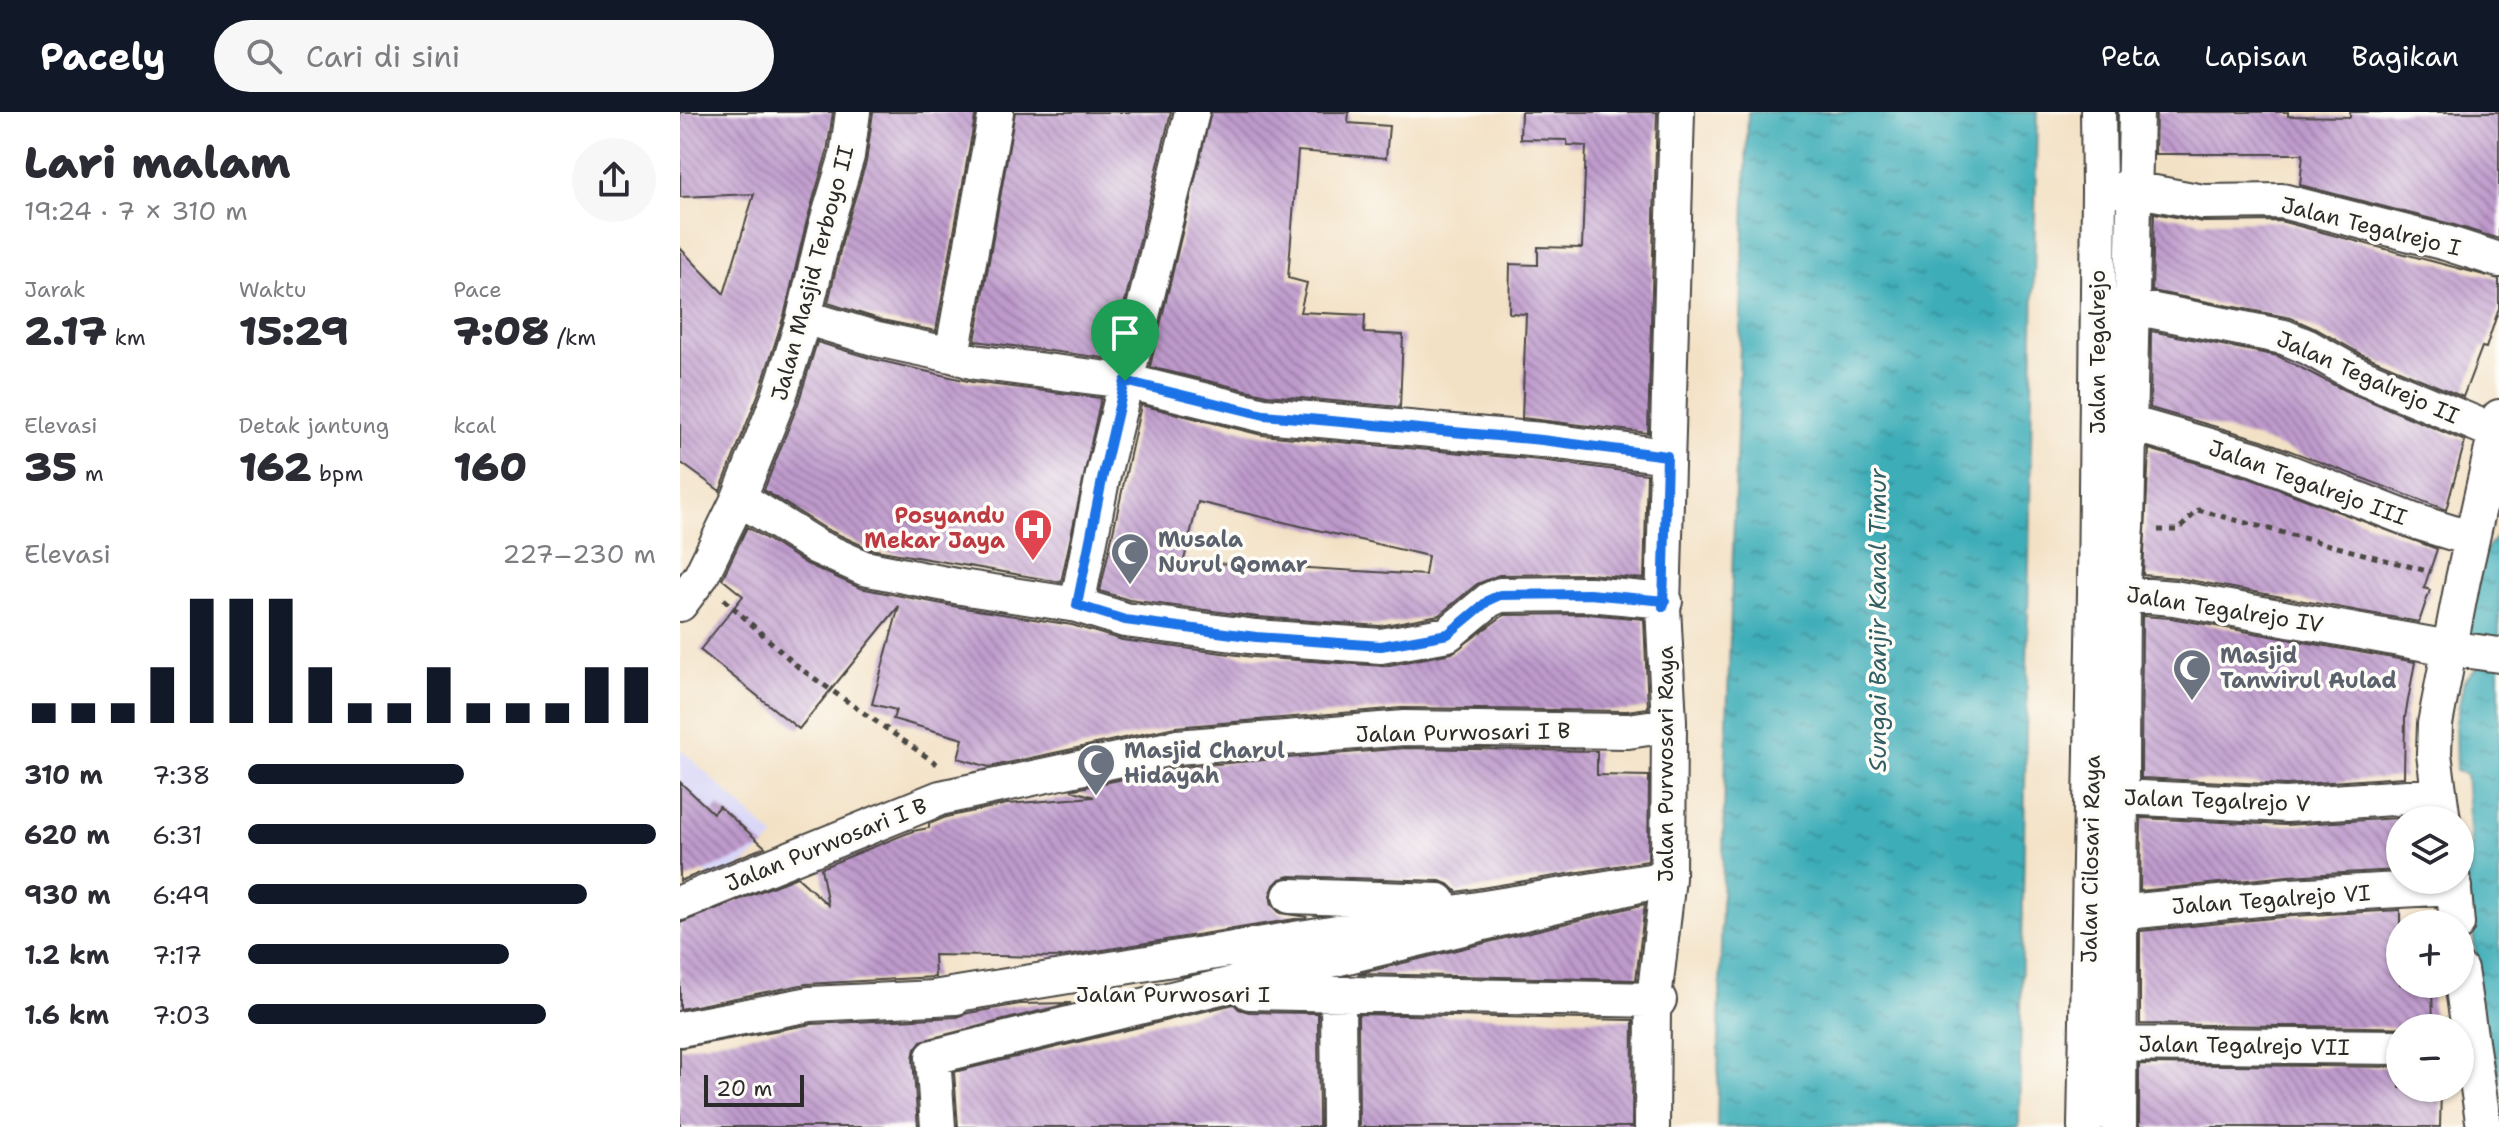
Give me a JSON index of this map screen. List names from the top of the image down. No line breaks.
{"streets":{"street":["Jalan Tegalrejo I","Jalan Masjid Terboyo II","Jalan Tegalrejo","Jalan Tegalrejo II","Jalan Tegalrejo III","Jalan Tegalrejo IV","Jalan Purwosari I B","Jalan Purwosari Raya","Jalan Tegalrejo V","Jalan Cilosari Raya","Jalan Tegalrejo VI","Jalan Purwosari I","Jalan Tegalrejo VII"]},"crossings":[["Jalan Tegalrejo I","Jalan Tegalrejo"],["Jalan Masjid Terboyo II","Jalan Purwosari I B"],["Jalan Tegalrejo","Jalan Tegalrejo II"],["Jalan Tegalrejo","Jalan Tegalrejo III"],["Jalan Tegalrejo","Jalan Tegalrejo IV"],["Jalan Tegalrejo","Jalan Cilosari Raya"],["Jalan Tegalrejo IV","Jalan Cilosari Raya"],["Jalan Purwosari I B","Jalan Purwosari Raya"],["Jalan Purwosari Raya","Jalan Purwosari I"],["Jalan Tegalrejo V","Jalan Cilosari Raya"],["Jalan Cilosari Raya","Jalan Tegalrejo VI"],["Jalan Cilosari Raya","Jalan Tegalrejo VII"]],"water":["Sungai Banjir Kanal Timur"],"places":{"hospital":["Posyandu Mekar Jaya"],"mosque":["Musala Nurul Qomar","Masjid Tanwirul Aulad","Masjid Charul Hidayah"]},"scale_bar":"20 m","page":{"header":"Pacely","search":"Cari di sini","nav":["Peta","Lapisan","Bagikan"],"heading":["Lari malam","19:24 · 7 × 310 m"],"stats":[["Jarak","2.17 km"],["Waktu","15:29"],["Pace","7:08 /km"],["Elevasi","35 m"],["Detak jantung","162 bpm"],["kcal","160"]],"chart":["Elevasi","227–230 m"],"list":[{"name":"310 m","note":"7:38"},{"name":"620 m","note":"6:31"},{"name":"930 m","note":"6:49"},{"name":"1.2 km","note":"7:17"},{"name":"1.6 km","note":"7:03"}],"map_buttons":["+","−"],"scale":"20 m"}}
